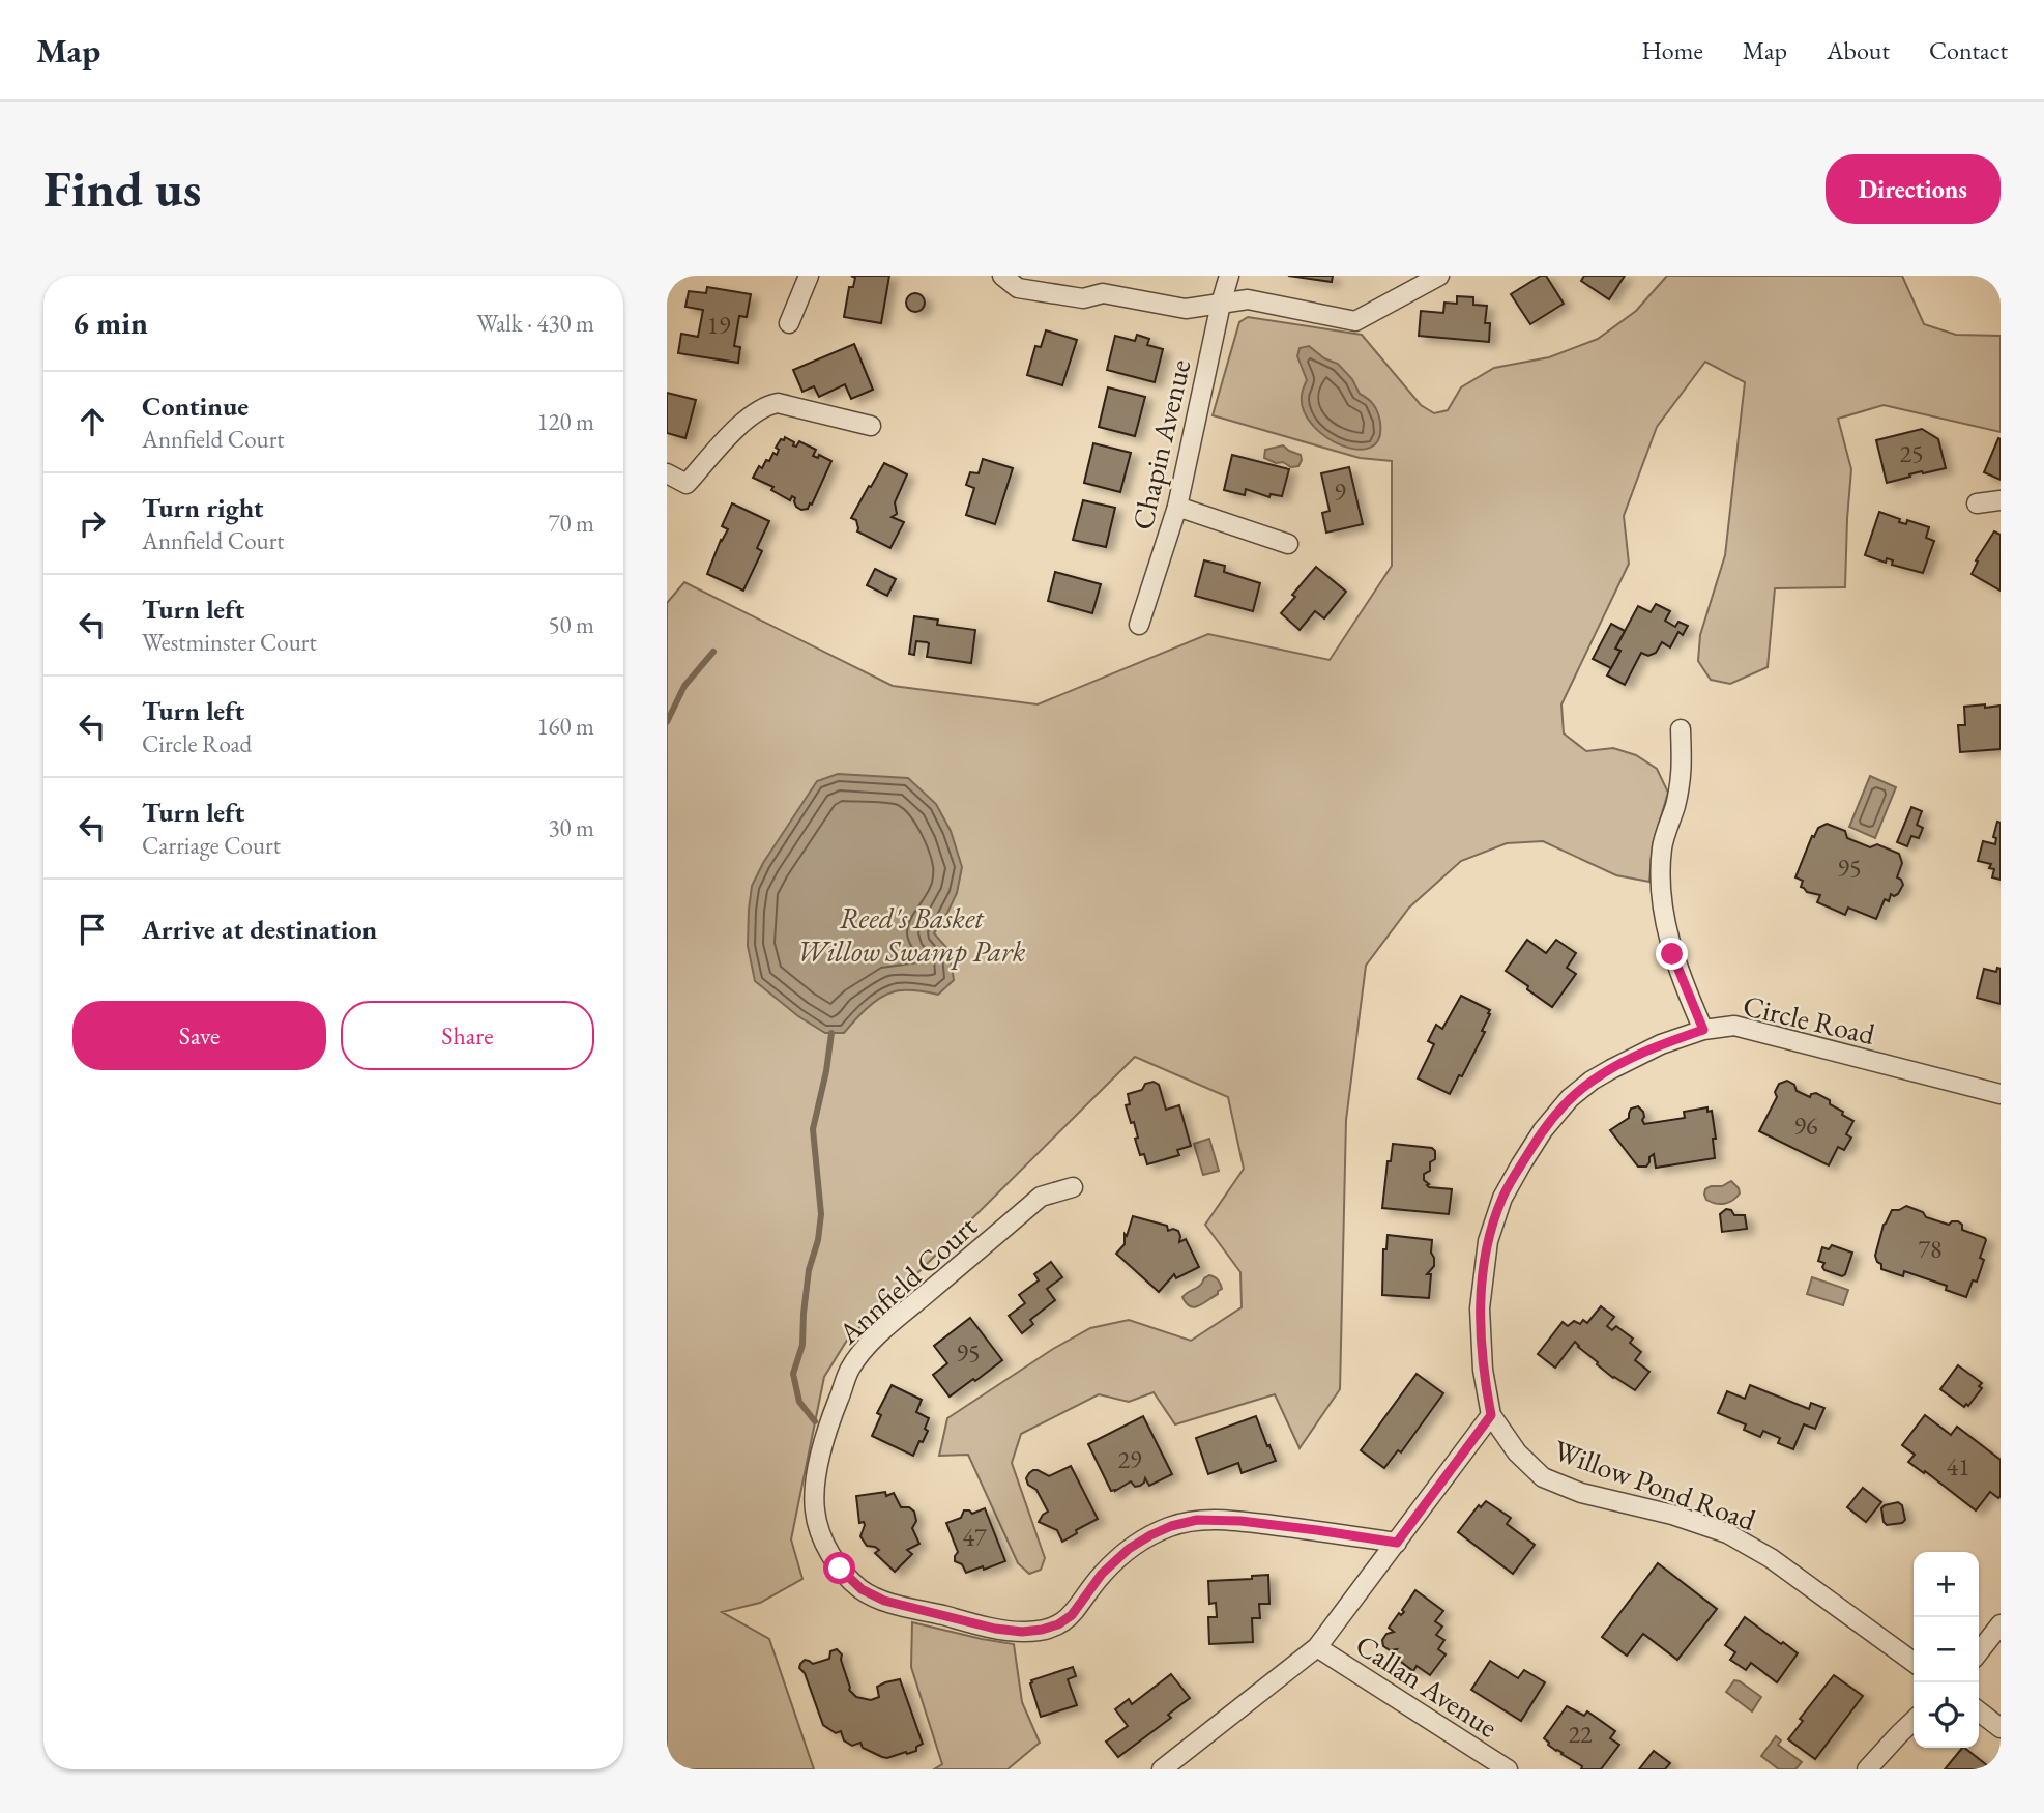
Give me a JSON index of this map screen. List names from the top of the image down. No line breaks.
{"streets":{"street":["Chapin Avenue","Circle Road","Annfield Court","Willow Pond Road","Callan Avenue"]},"crossings":[["Circle Road","Willow Pond Road"]],"parks":["Reed's Basket Willow Swamp Park"],"house_numbers":["19","25","9","95","96","78","95","29","41","47","22"],"page":{"header":"Map","nav":["Home","Map","About","Contact"],"buttons":["Directions",["Save","Share"]],"title":"Find us","heading":["6 min","Walk · 430 m"],"list":[["Continue","Annfield Court","120 m"],["Turn right","Annfield Court","70 m"],["Turn left","Westminster Court","50 m"],["Turn left","Circle Road","160 m"],["Turn left","Carriage Court","30 m"],"Arrive at destination"],"map_buttons":["+","−"]}}
